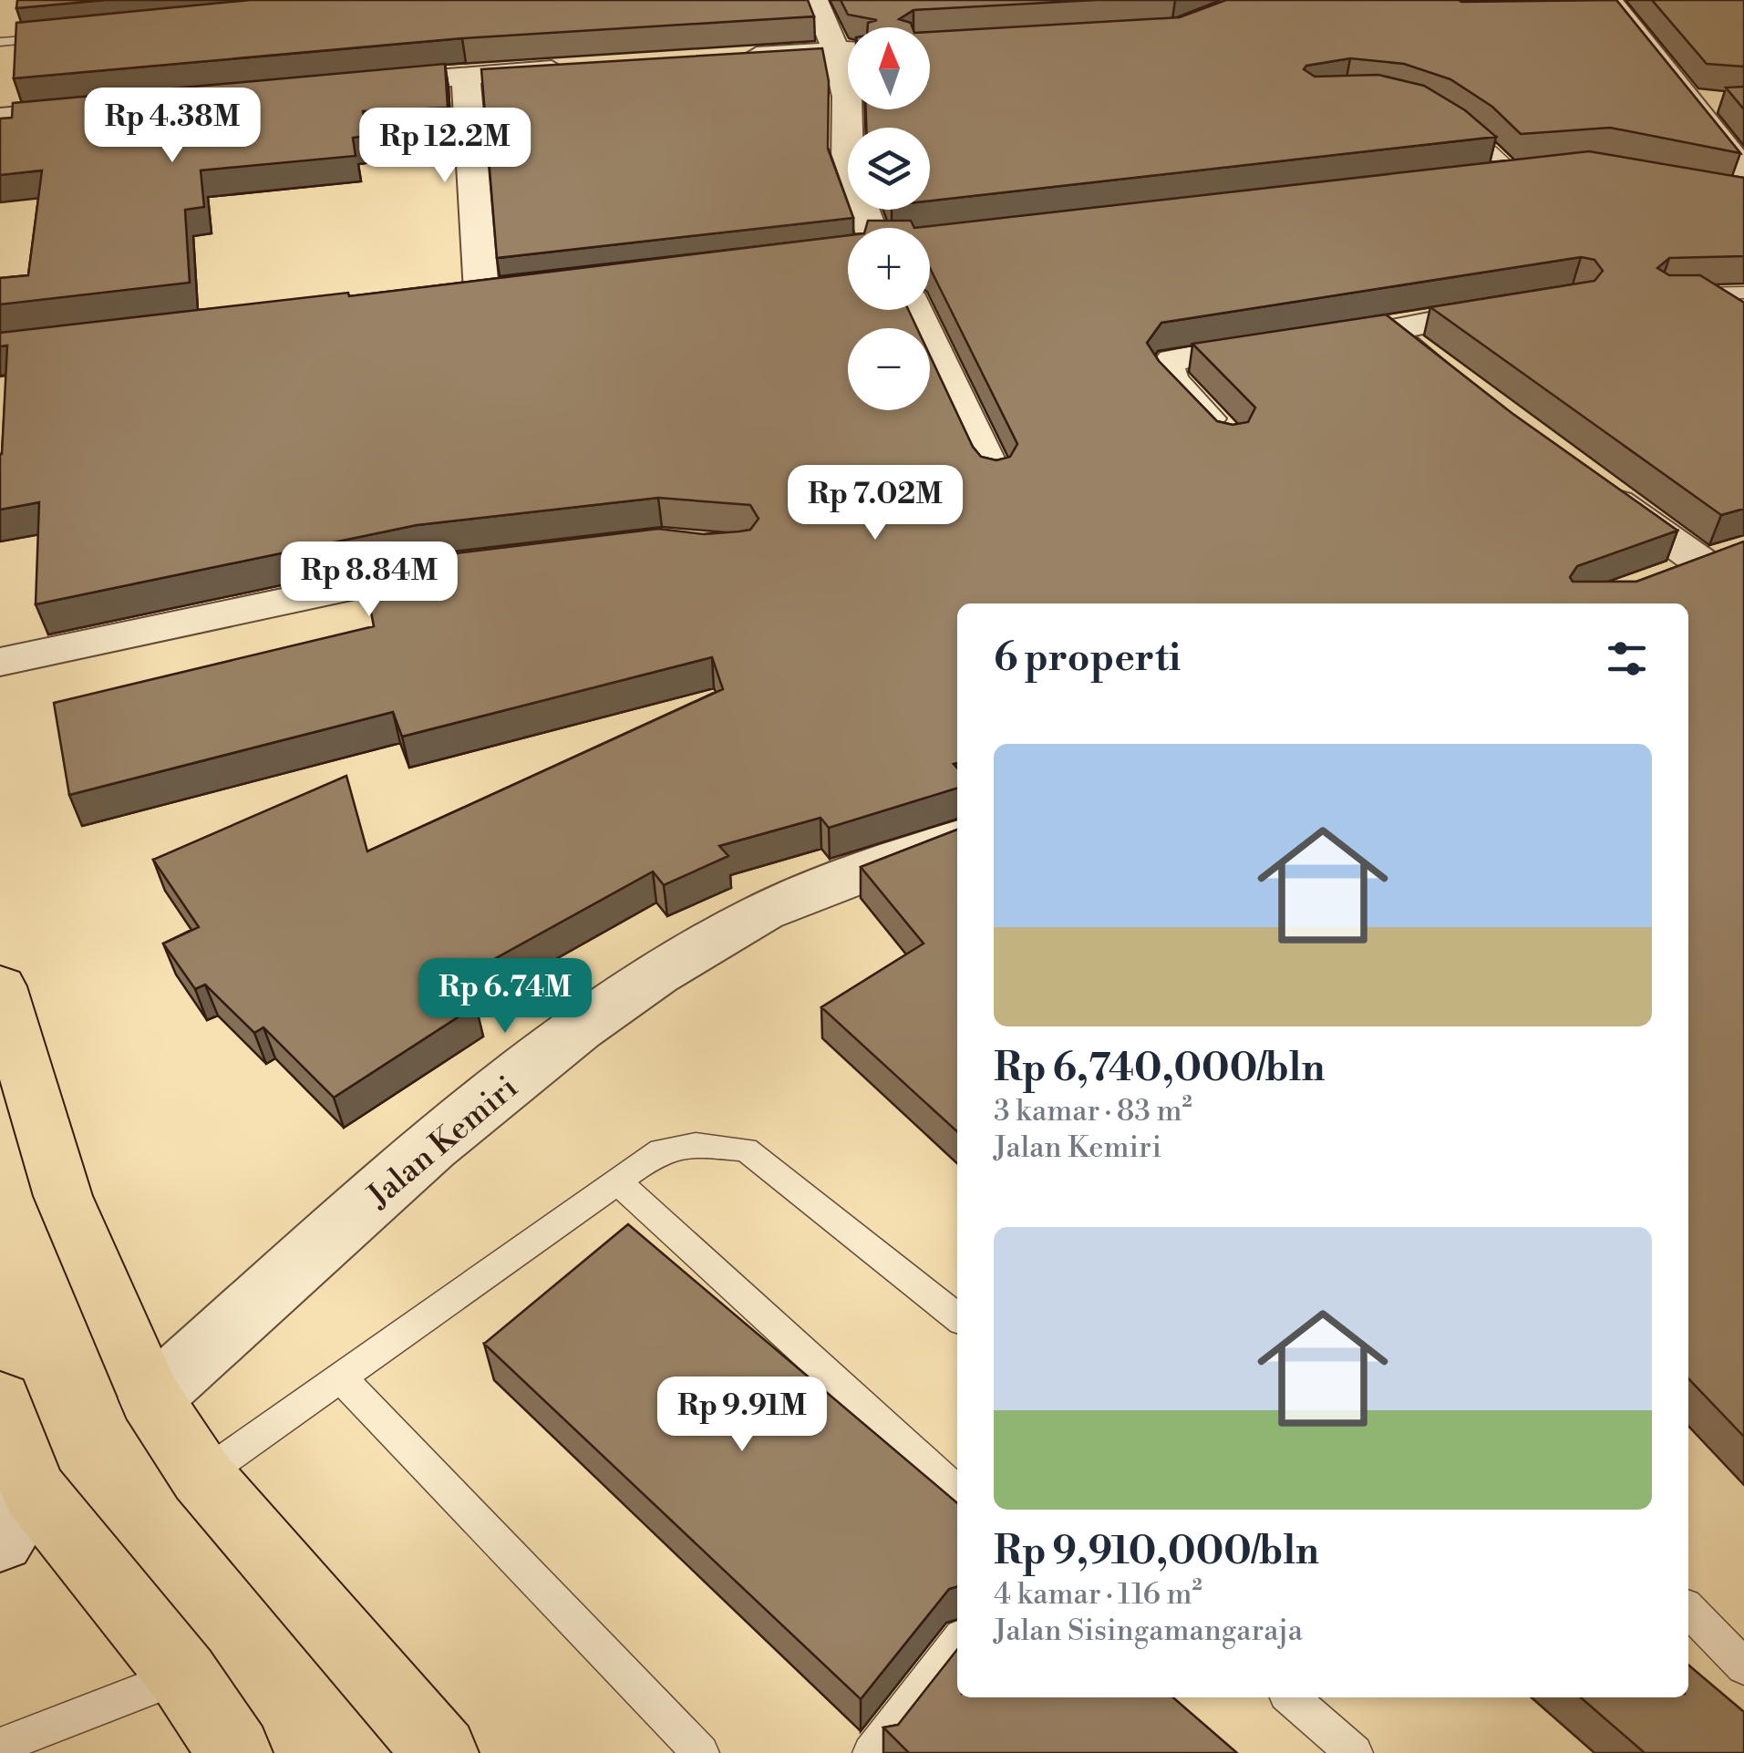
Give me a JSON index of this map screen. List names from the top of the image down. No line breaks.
{"streets":{"street":["Jalan Kemiri"]},"north":"top","page":{"map_buttons":["+","−"],"price":["Rp 4.38M","Rp 12.2M","Rp 7.02M","Rp 8.84M","Rp 6.74M","Rp 9.91M"],"heading":"6 properti","list":[{"name":"Rp 6,740,000/bln","note":"3 kamar · 83 m² · Jalan Kemiri"},{"name":"Rp 9,910,000/bln","note":"4 kamar · 116 m² · Jalan Sisingamangaraja"}]}}
